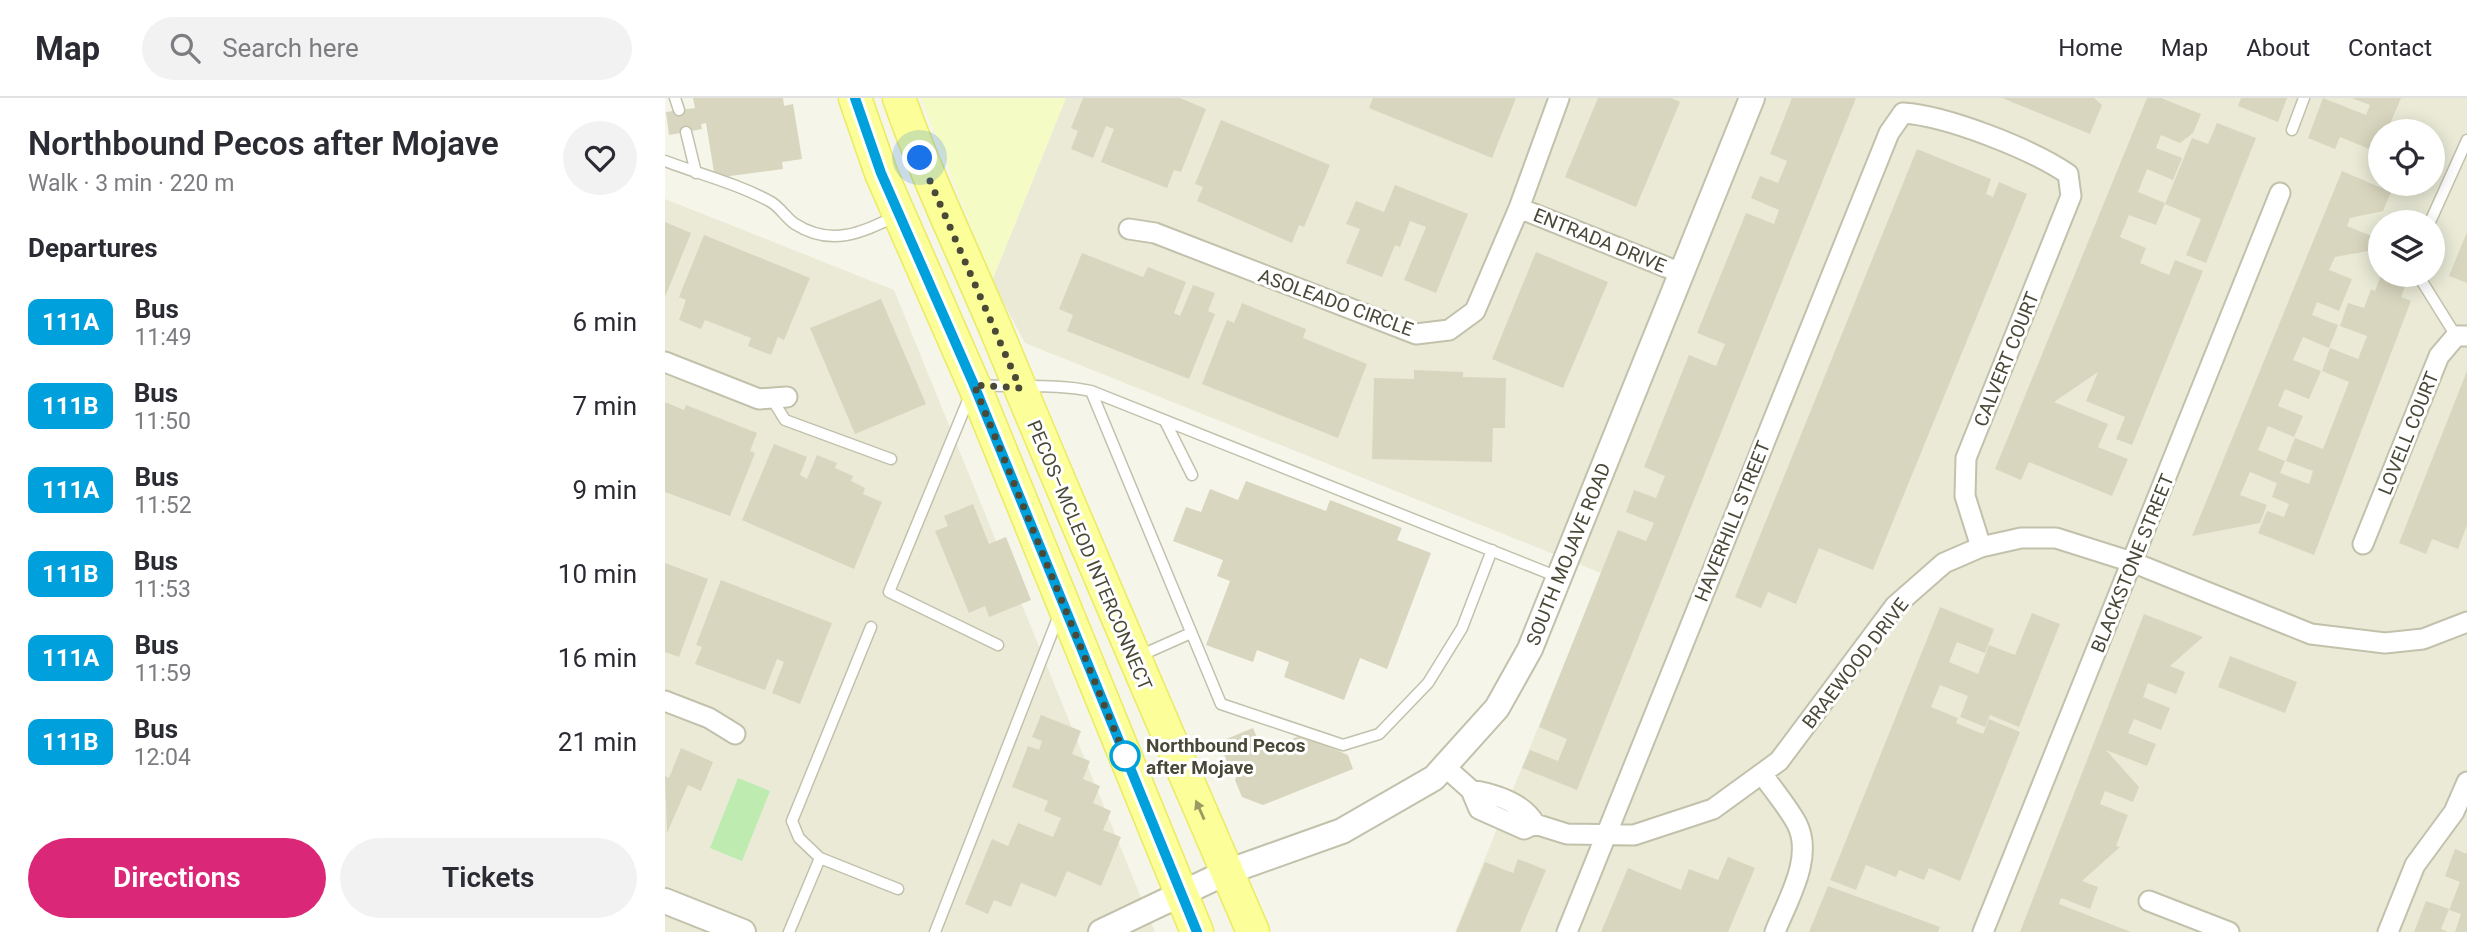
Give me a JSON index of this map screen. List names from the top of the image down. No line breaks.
{"streets":{"main road":["PECOS–MCLEOD INTERCONNECT"],"street":["ENTRADA DRIVE","ASOLEADO CIRCLE","CALVERT COURT","LOVELL COURT","HAVERHILL STREET","SOUTH MOJAVE ROAD","BLACKSTONE STREET","BRAEWOOD DRIVE"]},"crossings":[["ENTRADA DRIVE","ASOLEADO CIRCLE"],["ENTRADA DRIVE","SOUTH MOJAVE ROAD"],["CALVERT COURT","HAVERHILL STREET"],["CALVERT COURT","BRAEWOOD DRIVE"],["HAVERHILL STREET","BRAEWOOD DRIVE"],["SOUTH MOJAVE ROAD","PECOS–MCLEOD INTERCONNECT"],["SOUTH MOJAVE ROAD","BRAEWOOD DRIVE"],["BLACKSTONE STREET","BRAEWOOD DRIVE"]],"places":["Northbound Pecos after Mojave"],"lines":["bus line 111A"],"page":{"header":"Map","search":"Search here","nav":["Home","Map","About","Contact"],"heading":[["Northbound Pecos after Mojave","Walk · 3 min · 220 m"],"Departures"],"list":[{"mark":"111A","name":"Bus","note":"11:49","value":"6 min"},{"mark":"111B","name":"Bus","note":"11:50","value":"7 min"},{"mark":"111A","name":"Bus","note":"11:52","value":"9 min"},{"mark":"111B","name":"Bus","note":"11:53","value":"10 min"},{"mark":"111A","name":"Bus","note":"11:59","value":"16 min"},{"mark":"111B","name":"Bus","note":"12:04","value":"21 min"}],"buttons":["Directions","Tickets"]}}
